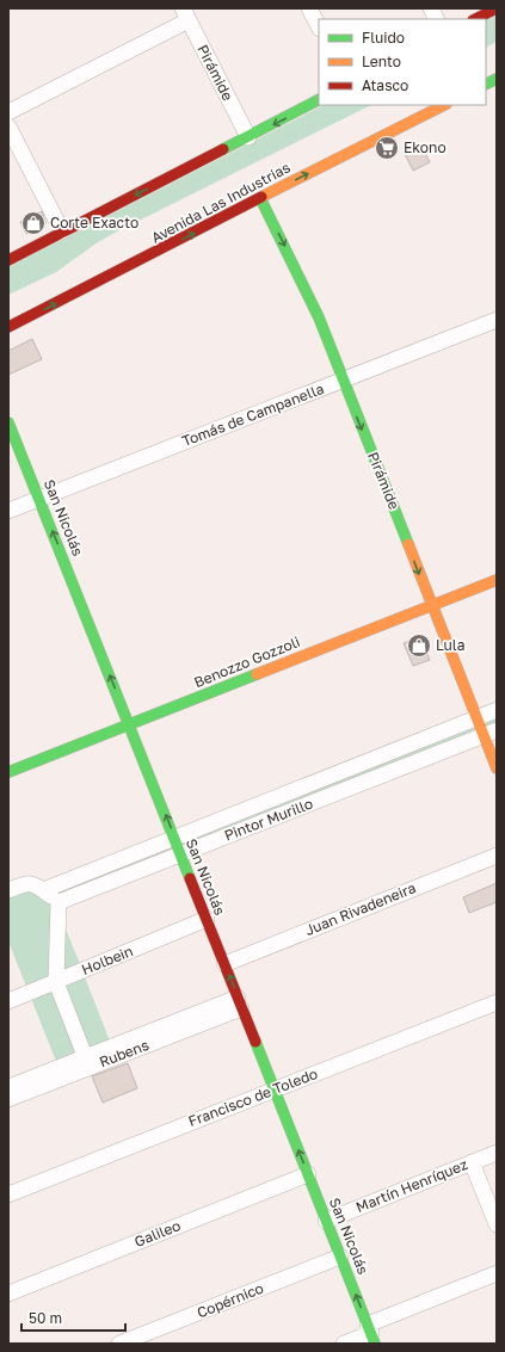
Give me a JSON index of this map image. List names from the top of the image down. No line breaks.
{"streets":{"street":["Pirámide","Avenida Las Industrias","Tomás de Campanella","San Nicolás","Benozzo Gozzoli","Pintor Murillo","Juan Rivadeneira","Holbein","Rubens","Francisco de Toledo","Martín Henríquez","Galileo","Copérnico"]},"crossings":[["Pirámide","Avenida Las Industrias"],["Pirámide","Tomás de Campanella"],["Pirámide","Benozzo Gozzoli"],["Pirámide","Pintor Murillo"],["Tomás de Campanella","San Nicolás"],["San Nicolás","Benozzo Gozzoli"],["San Nicolás","Pintor Murillo"],["San Nicolás","Juan Rivadeneira"],["San Nicolás","Holbein"],["San Nicolás","Rubens"],["San Nicolás","Francisco de Toledo"],["San Nicolás","Martín Henríquez"],["San Nicolás","Galileo"],["San Nicolás","Copérnico"]],"one_way":["Pirámide","San Nicolás"],"places":{"supermarket":["Ekono"],"shop":["Corte Exacto","Lula"]},"legend":["Fluido","Lento","Atasco"],"scale_bar":"50 m"}
